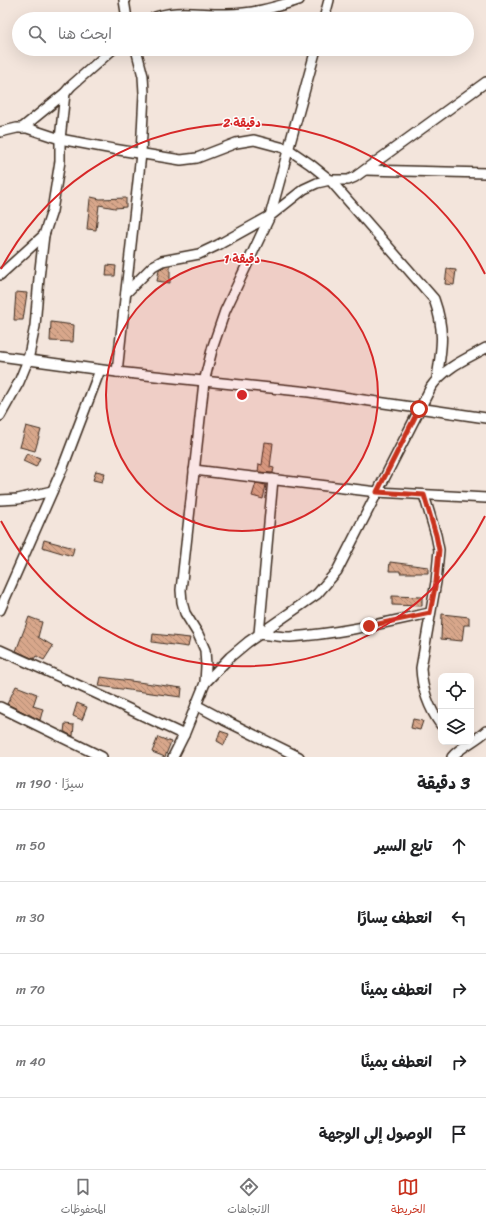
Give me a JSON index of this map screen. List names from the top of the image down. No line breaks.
{"page":{"search":"ابحث هنا","heading":["3 دقيقة","سيرًا · 190 m"],"list":[["تابع السير","50 m"],["انعطف يسارًا","30 m"],["انعطف يمينًا","70 m"],["انعطف يمينًا","40 m"],"الوصول إلى الوجهة"],"nav":["الخريطة","الاتجاهات","المحفوظات"]},"rings":["2 دقيقة","1 دقيقة"]}
